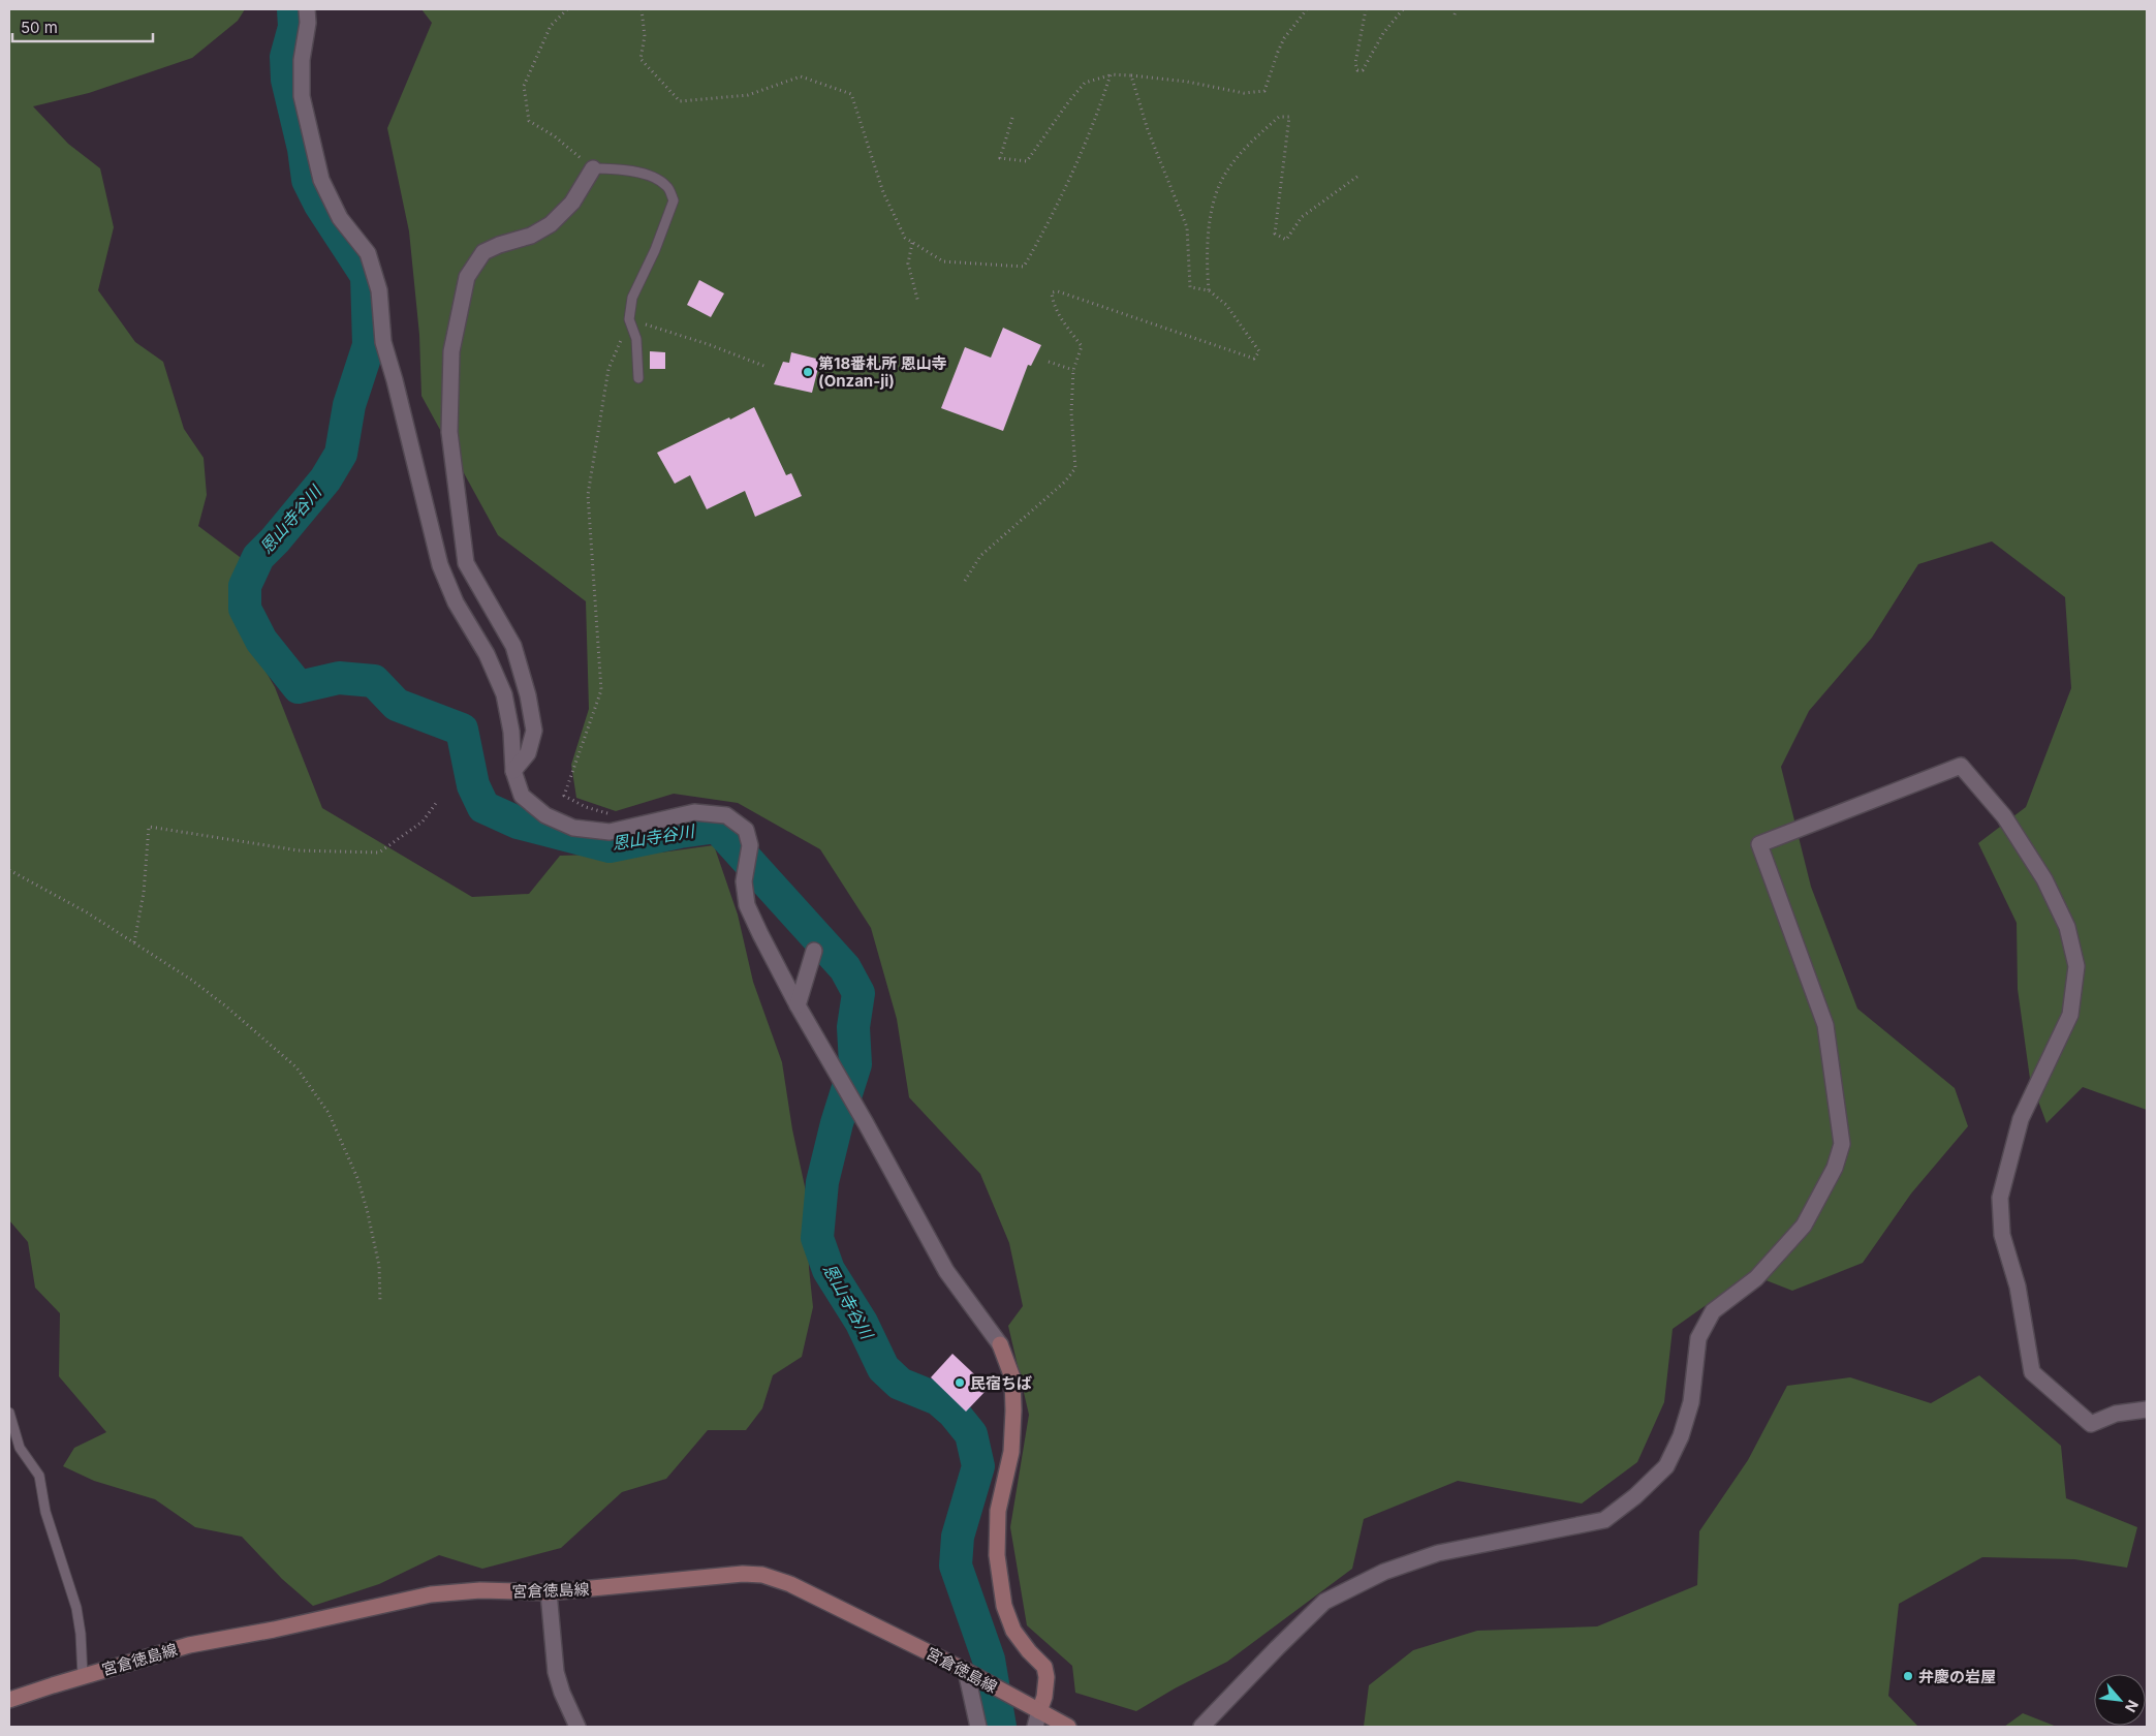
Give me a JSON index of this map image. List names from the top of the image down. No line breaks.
{"streets":{"main road":["宮倉徳島線"]},"water":["恩山寺谷川"],"places":["第18番札所 恩山寺 (Onzan-ji)","民宿ちば","弁慶の岩屋"],"scale_bar":"50 m","north":"bottom right"}
